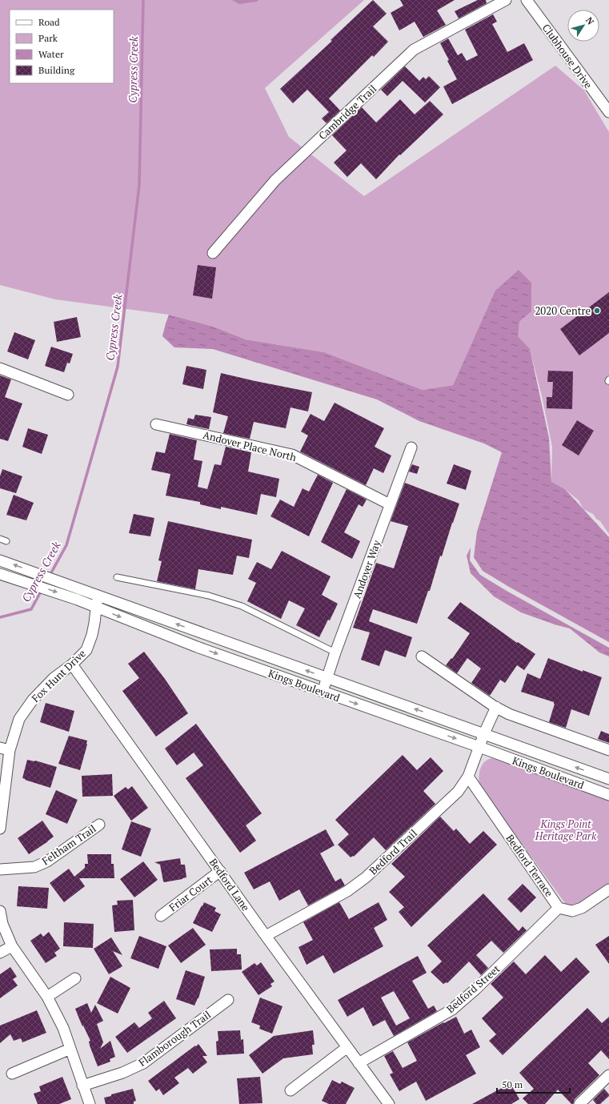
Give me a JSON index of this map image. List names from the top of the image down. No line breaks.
{"streets":{"street":["Clubhouse Drive","Cambridge Trail","Andover Place North","Andover Way","Fox Hunt Drive","Kings Boulevard","Feltham Trail","Bedford Trail","Bedford Terrace","Bedford Lane","Friar Court","Bedford Street","Flamborough Trail"]},"crossings":[["Andover Place North","Andover Way"],["Andover Way","Kings Boulevard"],["Fox Hunt Drive","Kings Boulevard"],["Fox Hunt Drive","Bedford Lane"],["Kings Boulevard","Bedford Trail"],["Bedford Trail","Bedford Terrace"],["Bedford Trail","Bedford Lane"],["Bedford Terrace","Bedford Street"],["Bedford Lane","Friar Court"],["Bedford Lane","Bedford Street"]],"water":["Cypress Creek"],"parks":["Kings Point Heritage Park"],"places":["2020 Centre"],"legend":["Road","Park","Water","Building"],"scale_bar":"50 m","north":"top right"}
